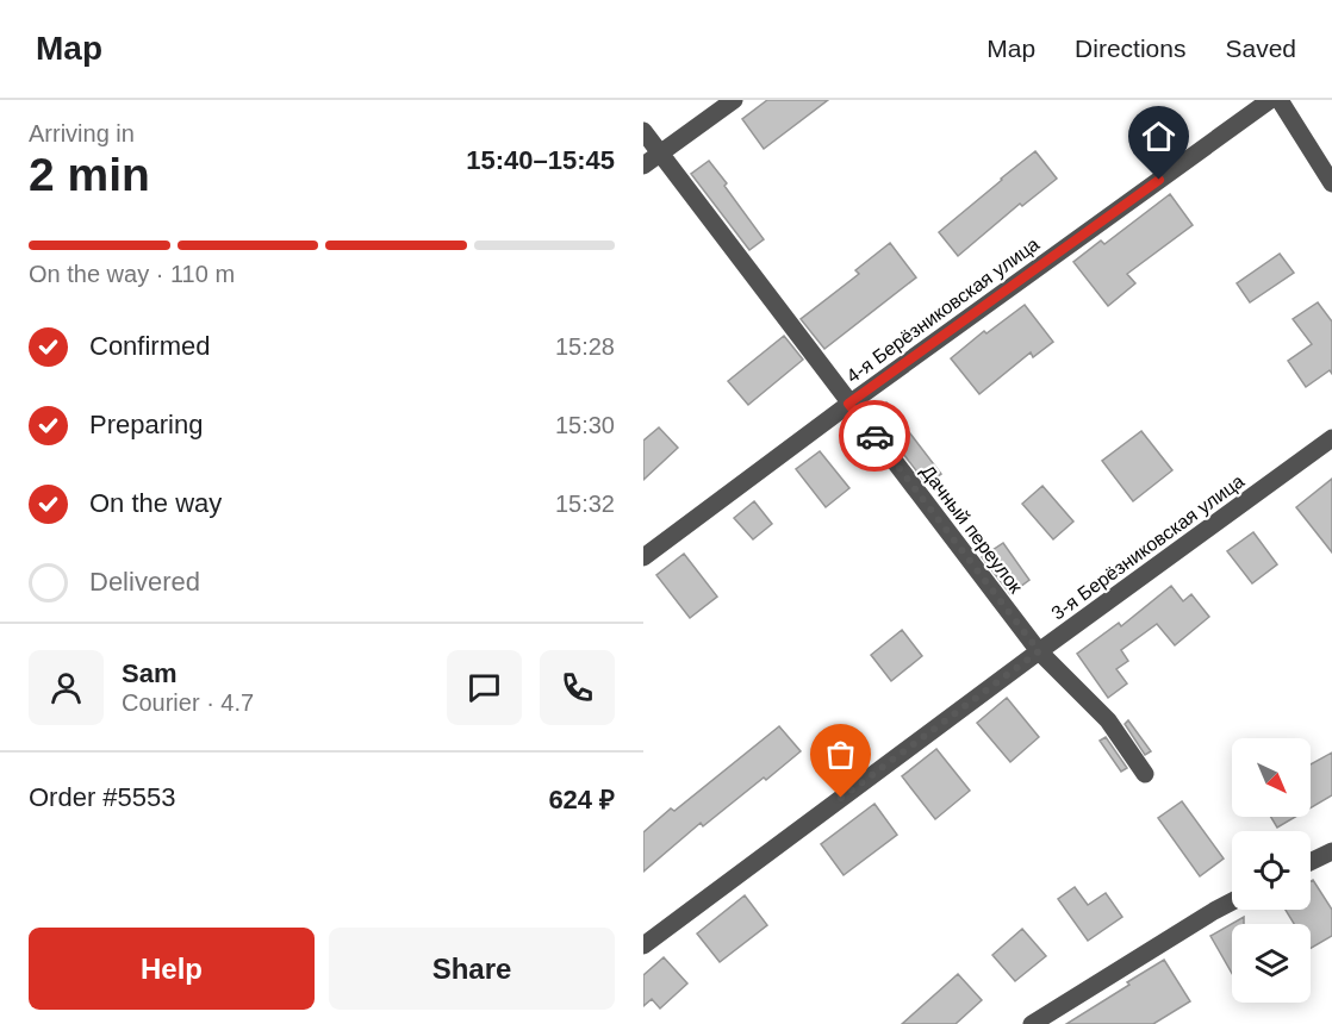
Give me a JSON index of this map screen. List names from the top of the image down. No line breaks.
{"streets":{"street":["4-я Берёзниковская улица","Дачный переулок","3-я Берёзниковская улица"]},"crossings":[["4-я Берёзниковская улица","Дачный переулок"],["Дачный переулок","3-я Берёзниковская улица"]],"north":"bottom right","page":{"header":"Map","nav":["Map","Directions","Saved"],"heading":["2 min","Arriving in","15:40–15:45"],"panel":["Sam","Courier · 4.7","Order #5553","624 ₽"],"bar":"On the way · 110 m","list":[["Confirmed","15:28"],["Preparing","15:30"],["On the way","15:32"],"Delivered"],"buttons":["Help","Share"]}}
